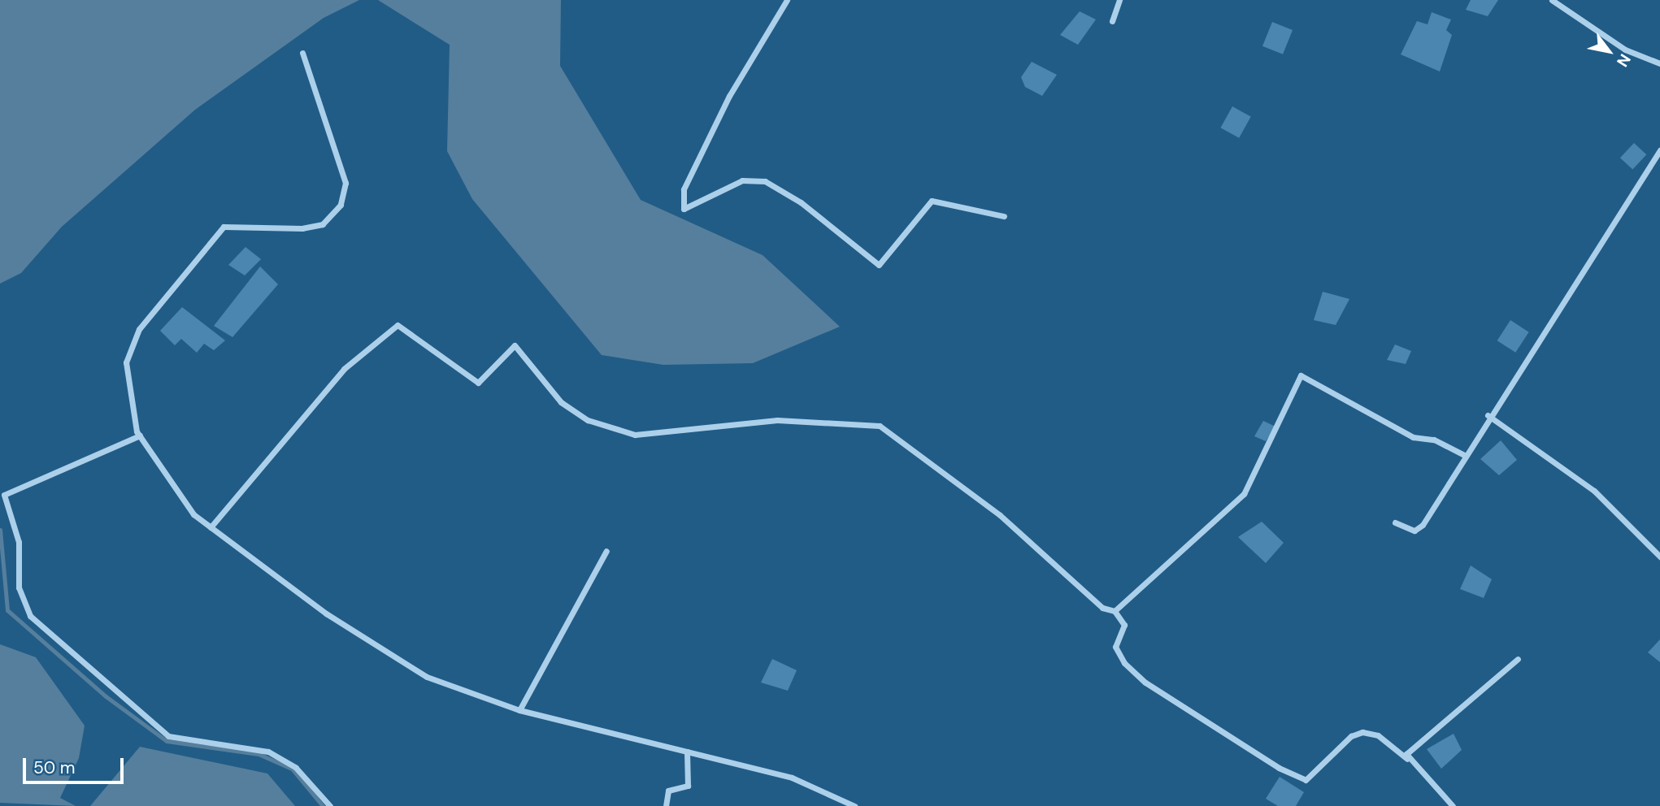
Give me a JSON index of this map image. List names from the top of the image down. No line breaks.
{"scale_bar":"50 m","north":"bottom right"}
